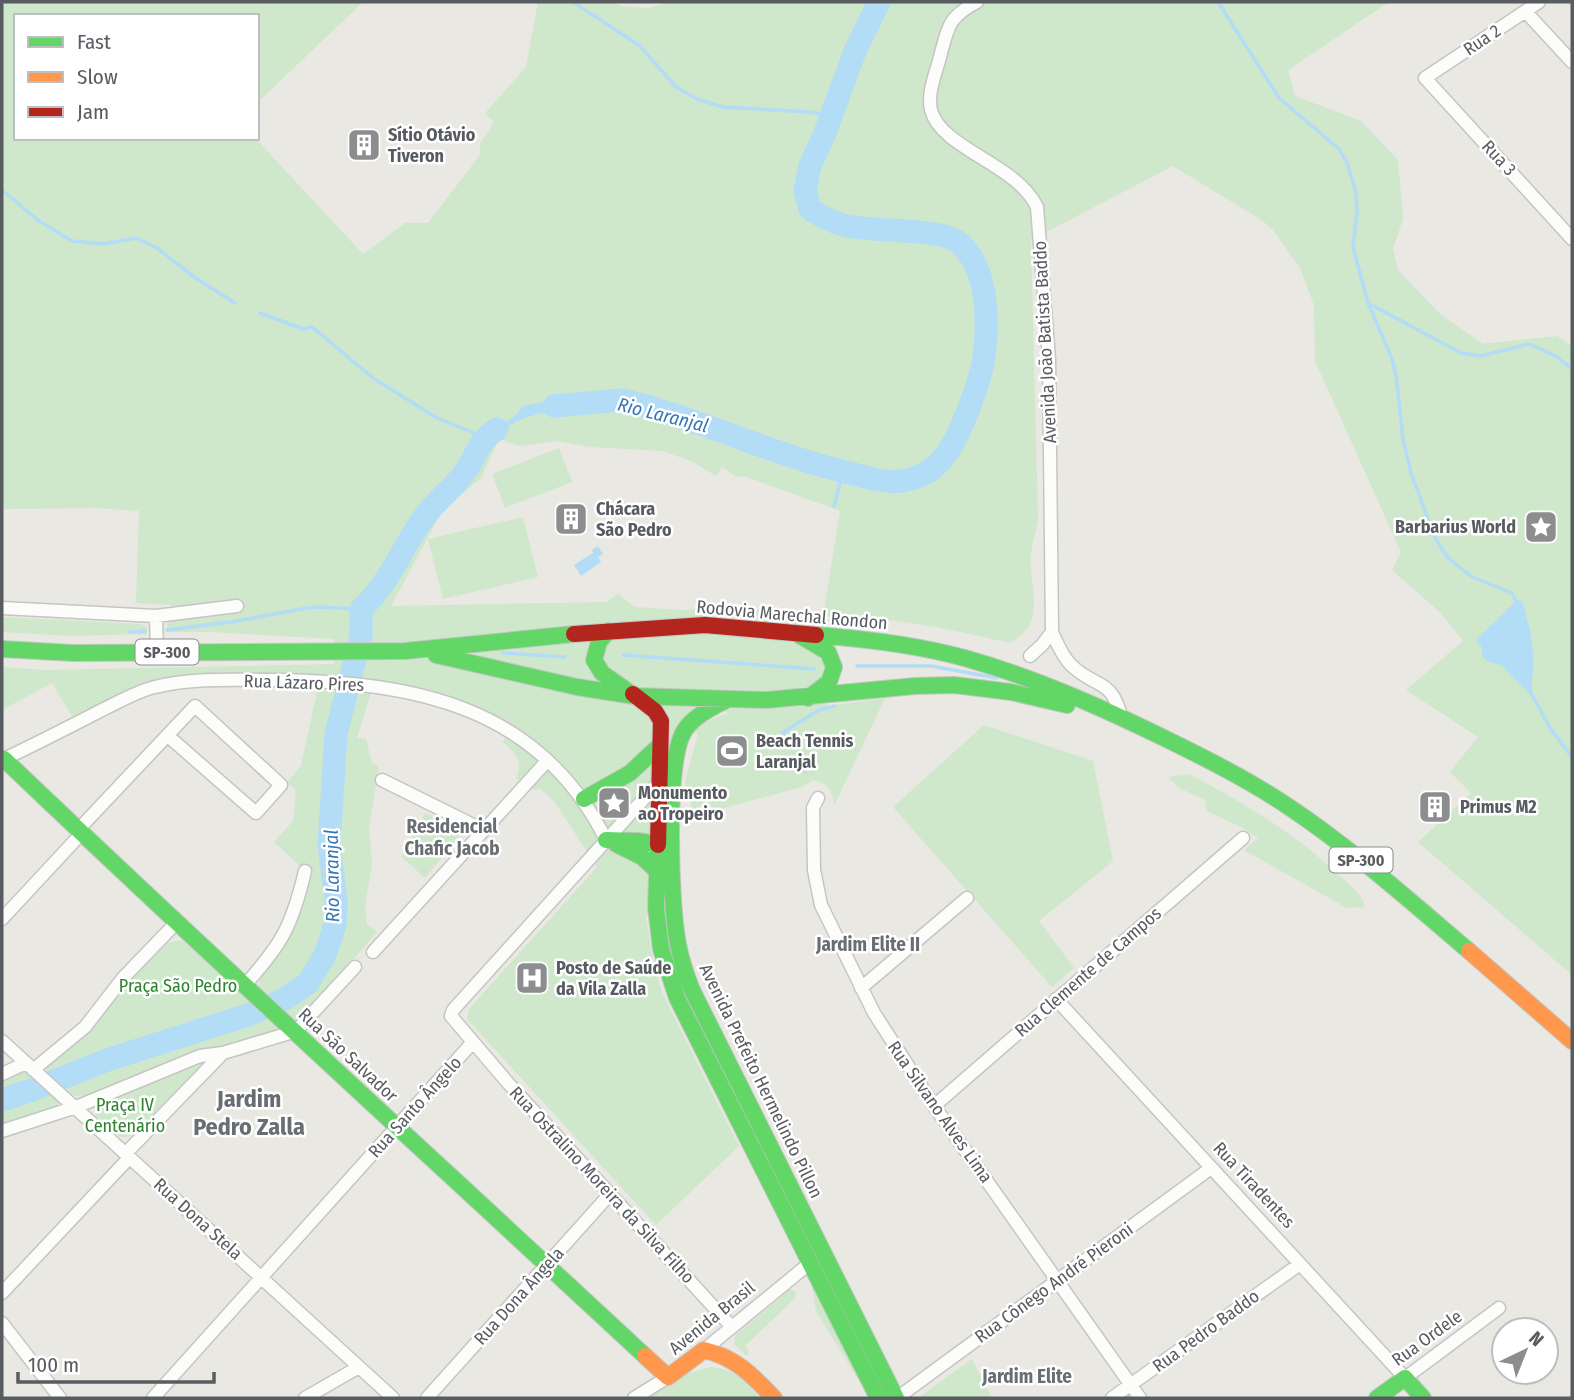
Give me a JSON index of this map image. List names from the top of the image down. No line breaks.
{"streets":{"main road":["Rodovia Marechal Rondon","SP-300","Rua São Salvador","Avenida Prefeito Hermelindo Pillon","Rua Tiradentes","Avenida Brasil","Rua Ordele"],"street":["Rua 2","Rua 3","Avenida João Batista Baddo","Rua Lázaro Pires","Rua Clemente de Campos","Rua Santo Ângelo","Rua Silvano Alves Lima","Rua Ostralino Moreira da Silva Filho","Rua Dona Stela","Rua Cônego André Pieroni","Rua Dona Ângela","Rua Pedro Baddo"]},"crossings":[["Rua 2","Rua 3"],["Avenida João Batista Baddo","Rodovia Marechal Rondon"],["Rodovia Marechal Rondon","Avenida Prefeito Hermelindo Pillon"],["Rua Lázaro Pires","Rua São Salvador"],["Rua Lázaro Pires","Rua Santo Ângelo"],["Rua Clemente de Campos","Rua Silvano Alves Lima"],["Rua Clemente de Campos","Rua Tiradentes"],["Rua São Salvador","Rua Santo Ângelo"],["Rua São Salvador","Rua Dona Ângela"],["Rua São Salvador","Avenida Brasil"],["Avenida Prefeito Hermelindo Pillon","Rua Santo Ângelo"],["Avenida Prefeito Hermelindo Pillon","Rua Cônego André Pieroni"],["Avenida Prefeito Hermelindo Pillon","Avenida Brasil"],["Rua Santo Ângelo","Rua Ostralino Moreira da Silva Filho"],["Rua Santo Ângelo","Rua Dona Stela"],["Rua Silvano Alves Lima","Rua Cônego André Pieroni"],["Rua Silvano Alves Lima","Rua Pedro Baddo"],["Rua Ostralino Moreira da Silva Filho","Rua Dona Ângela"],["Rua Ostralino Moreira da Silva Filho","Avenida Brasil"],["Rua Tiradentes","Rua Cônego André Pieroni"],["Rua Tiradentes","Rua Pedro Baddo"],["Rua Tiradentes","Rua Ordele"]],"districts":["Residencial Chafic Jacob","Jardim Elite II","Jardim Pedro Zalla","Jardim Elite"],"water":["Rio Laranjal"],"parks":["Praça São Pedro","Praça IV Centenário"],"places":{"building":["Sítio Otávio Tiveron","Chácara São Pedro","Primus M2"],"place":["Barbarius World","Monumento ao Tropeiro"],"sports":["Beach Tennis Laranjal"],"hospital":["Posto de Saúde da Vila Zalla"]},"legend":["Fast","Slow","Jam"],"scale_bar":"100 m","north":"top right"}
